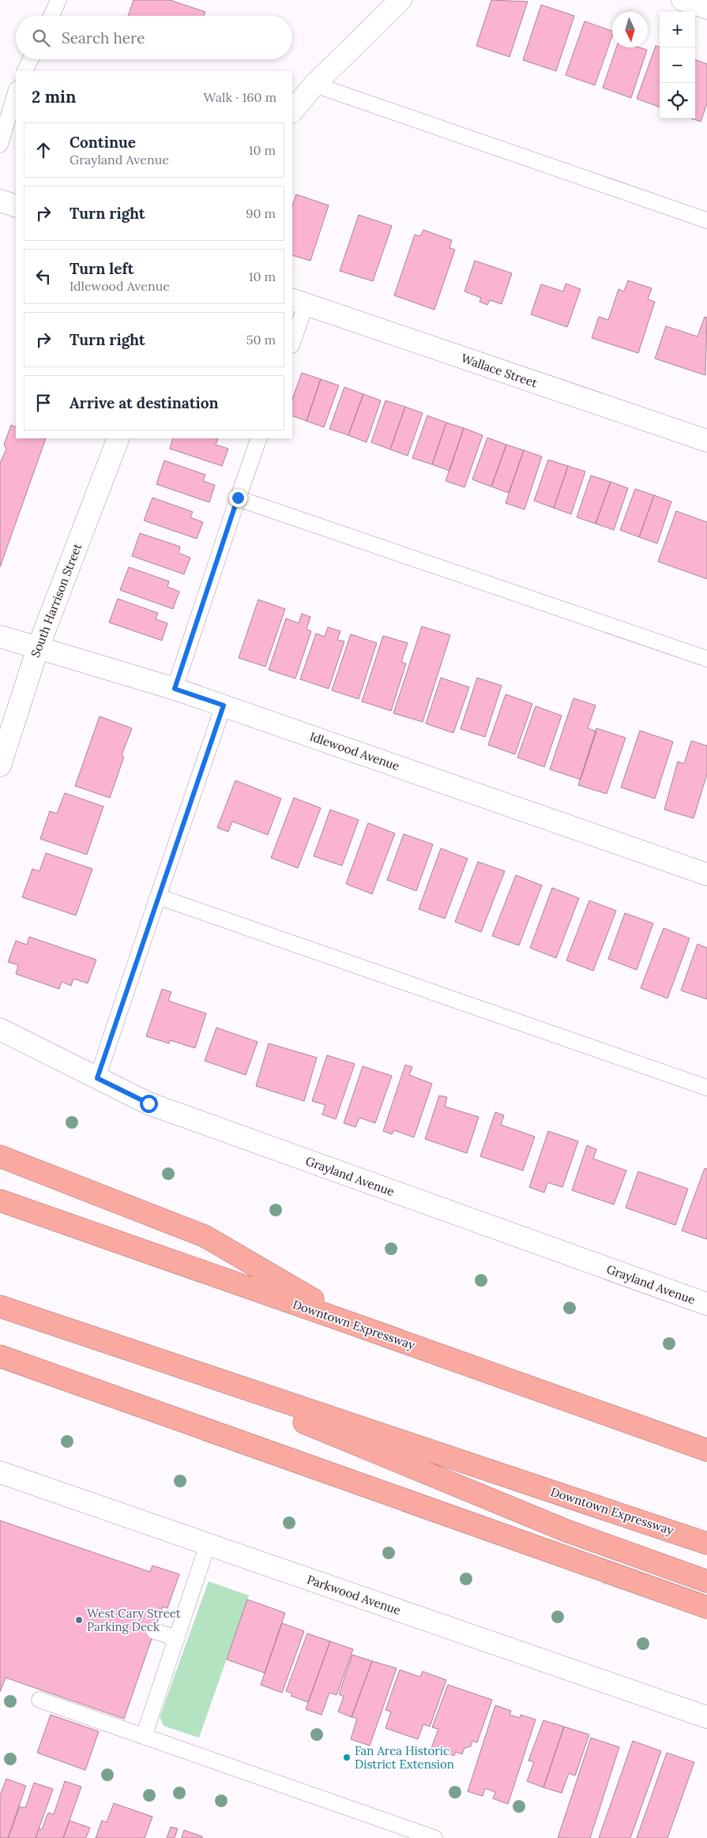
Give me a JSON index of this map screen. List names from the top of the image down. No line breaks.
{"streets":{"highway":["Downtown Expressway"],"street":["Wallace Street","South Harrison Street","Idlewood Avenue","Grayland Avenue","Parkwood Avenue"]},"crossings":[["South Harrison Street","Idlewood Avenue"]],"places":["West Cary Street Parking Deck","Fan Area Historic District Extension"],"north":"bottom","page":{"map_buttons":["+","−"],"search":"Search here","heading":["2 min","Walk · 160 m"],"list":[["Continue","Grayland Avenue","10 m"],["Turn right","90 m"],["Turn left","Idlewood Avenue","10 m"],["Turn right","50 m"],"Arrive at destination"]}}
